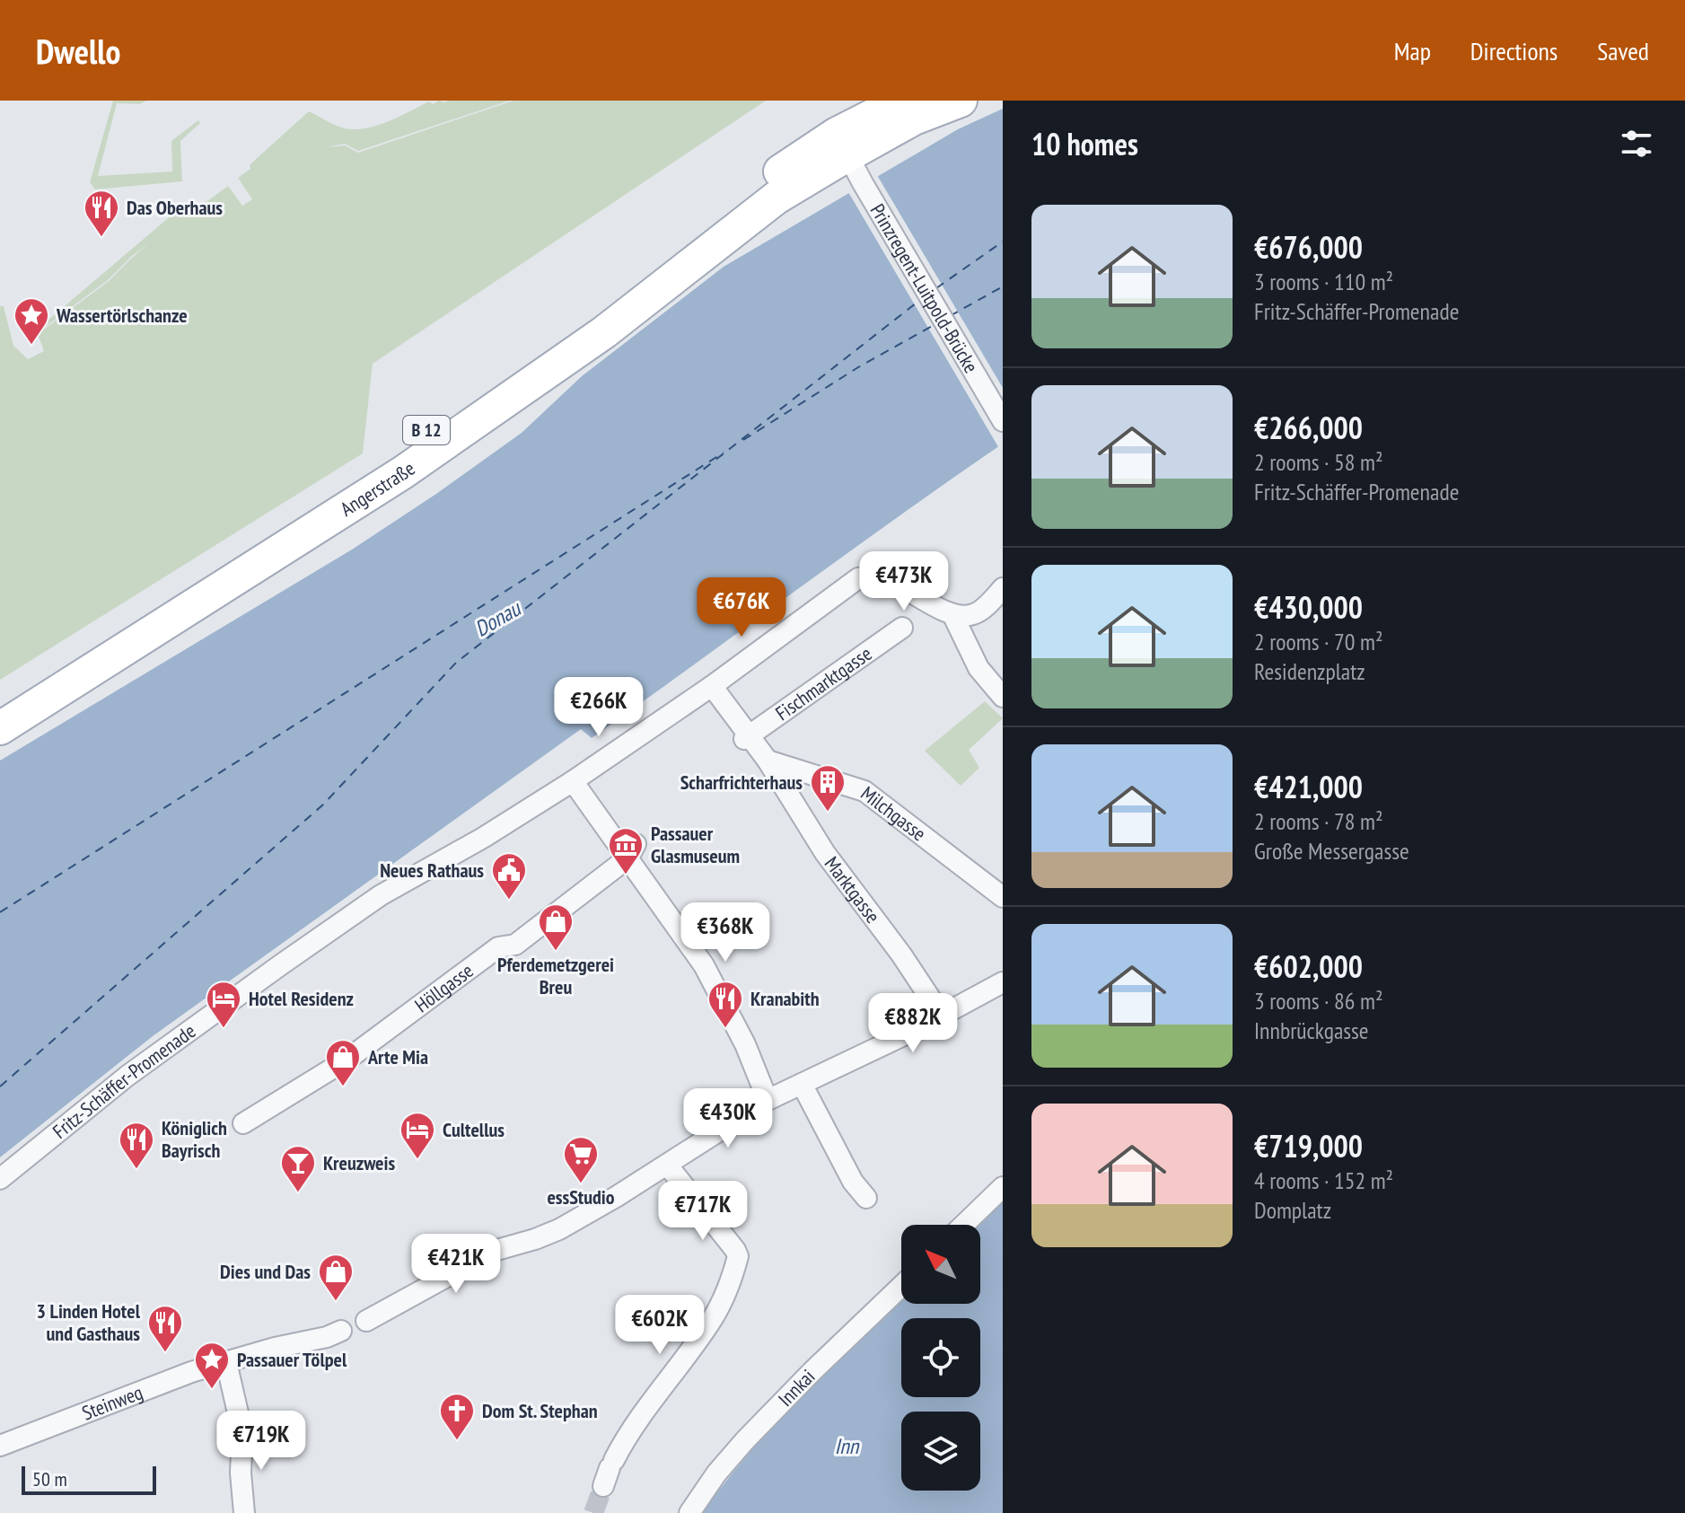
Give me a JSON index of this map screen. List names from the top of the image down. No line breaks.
{"streets":{"main road":["B 12","Angerstraße"],"street":["Prinzregent-Luitpold-Brücke","Fischmarktgasse","Milchgasse","Marktgasse","Höllgasse","Fritz-Schäffer-Promenade","Innkai","Steinweg"]},"crossings":[["Prinzregent-Luitpold-Brücke","Angerstraße"],["Fischmarktgasse","Marktgasse"],["Milchgasse","Marktgasse"],["Marktgasse","Fritz-Schäffer-Promenade"]],"water":["Donau","Inn"],"places":{"restaurant":["Das Oberhaus","Kranabith","Königlich Bayrisch","3 Linden Hotel und Gasthaus"],"place":["Wassertörlschanze","Passauer Tölpel"],"building":["Scharfrichterhaus"],"museum":["Passauer Glasmuseum"],"public building":["Neues Rathaus"],"shop":["Pferdemetzgerei Breu","Arte Mia","Dies und Das"],"hotel":["Hotel Residenz","Cultellus"],"supermarket":["essStudio"],"bar":["Kreuzweis"],"church":["Dom St. Stephan"]},"scale_bar":"50 m","north":"top left","page":{"header":"Dwello","nav":["Map","Directions","Saved"],"heading":"10 homes","list":[{"name":"€676,000","note":"3 rooms · 110 m² · Fritz-Schäffer-Promenade"},{"name":"€266,000","note":"2 rooms · 58 m² · Fritz-Schäffer-Promenade"},{"name":"€430,000","note":"2 rooms · 70 m² · Residenzplatz"},{"name":"€421,000","note":"2 rooms · 78 m² · Große Messergasse"},{"name":"€602,000","note":"3 rooms · 86 m² · Innbrückgasse"},{"name":"€719,000","note":"4 rooms · 152 m² · Domplatz"}],"price":["€473K","€676K","€266K","€368K","€882K","€430K","€717K","€421K","€602K","€719K"],"scale":"50 m"}}
